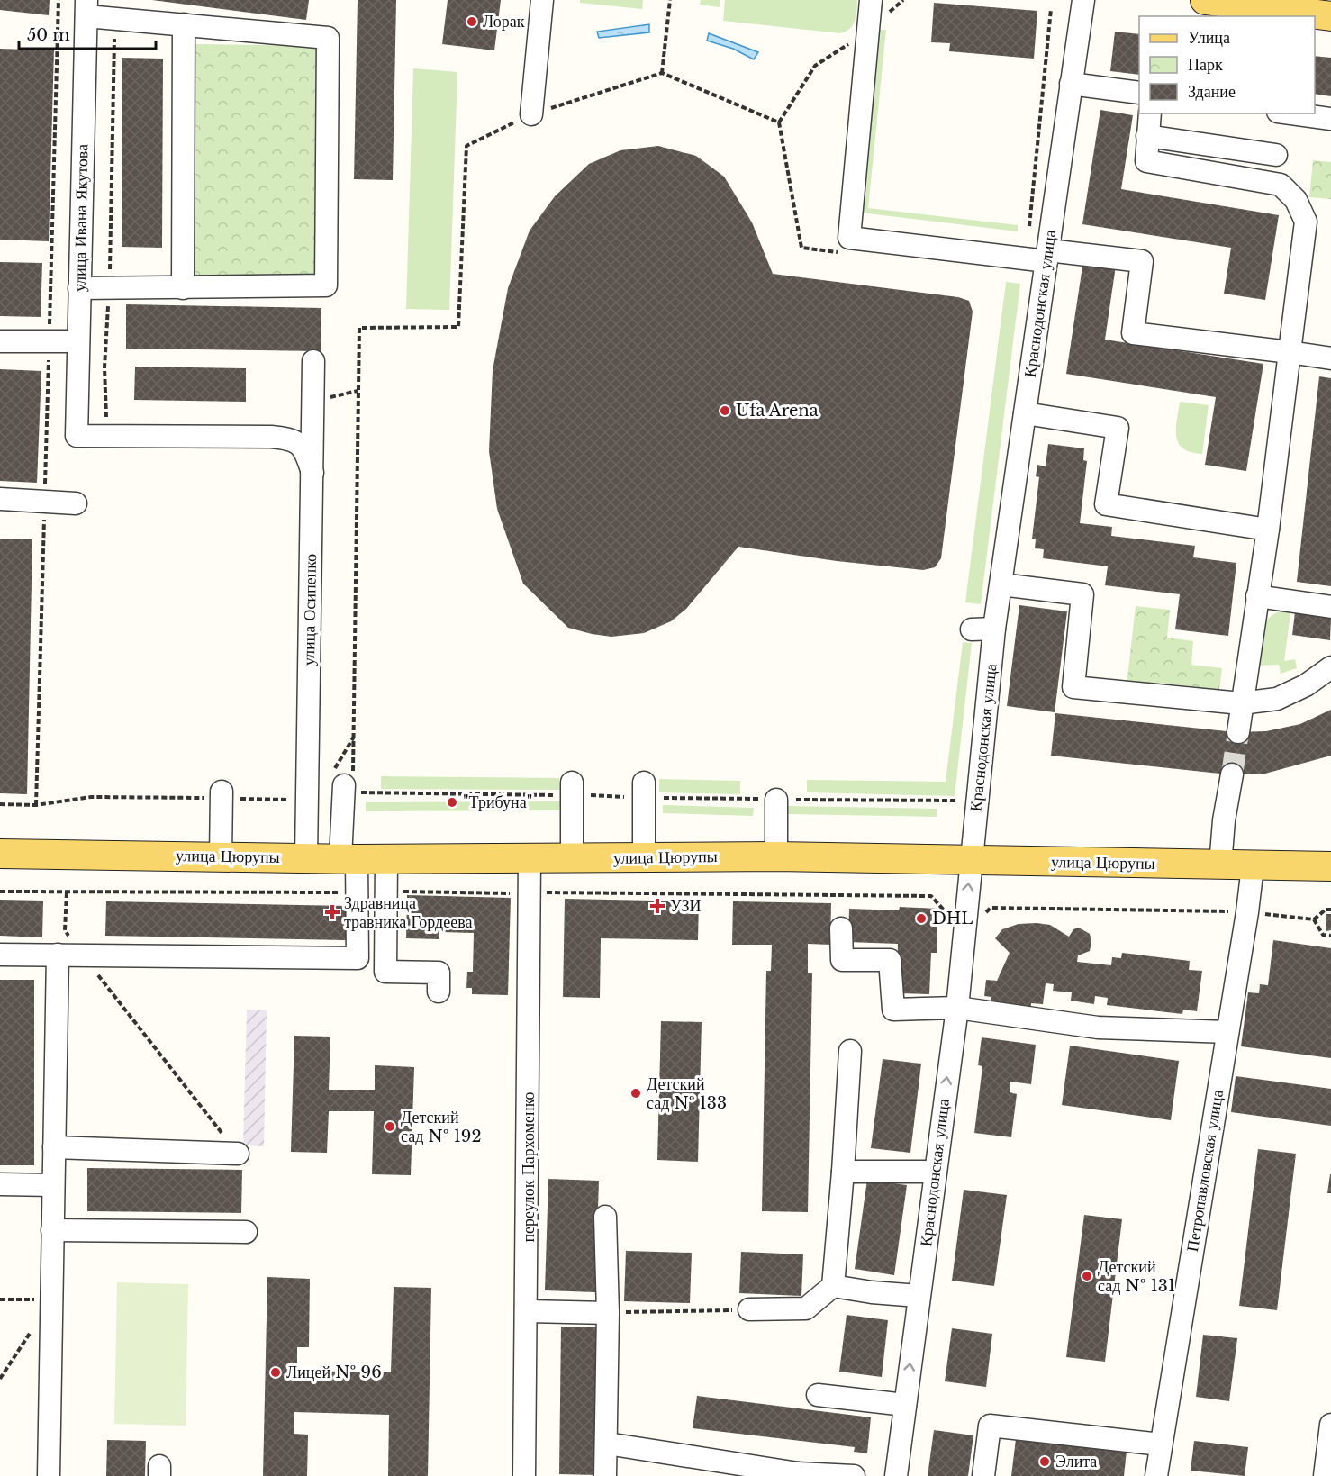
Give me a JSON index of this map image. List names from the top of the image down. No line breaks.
{"streets":{"main road":["улица Цюрупы"],"street":["улица Ивана Якутова","Краснодонская улица","улица Осипенко","переулок Пархоменко","Петропавловская улица"]},"crossings":[["улица Ивана Якутова","улица Осипенко"],["Краснодонская улица","улица Цюрупы"],["улица Осипенко","улица Цюрупы"],["улица Цюрупы","переулок Пархоменко"],["улица Цюрупы","Петропавловская улица"]],"places":{"other":["Лорак","Ufa Arena","\"Трибуна\"","DHL","Детский сад № 133","Детский сад № 192","Детский сад № 131","Лицей № 96","Элита"],"health":["УЗИ","Здравница травника Гордеева"]},"legend":["Улица","Парк","Здание"],"scale_bar":"50 m"}
